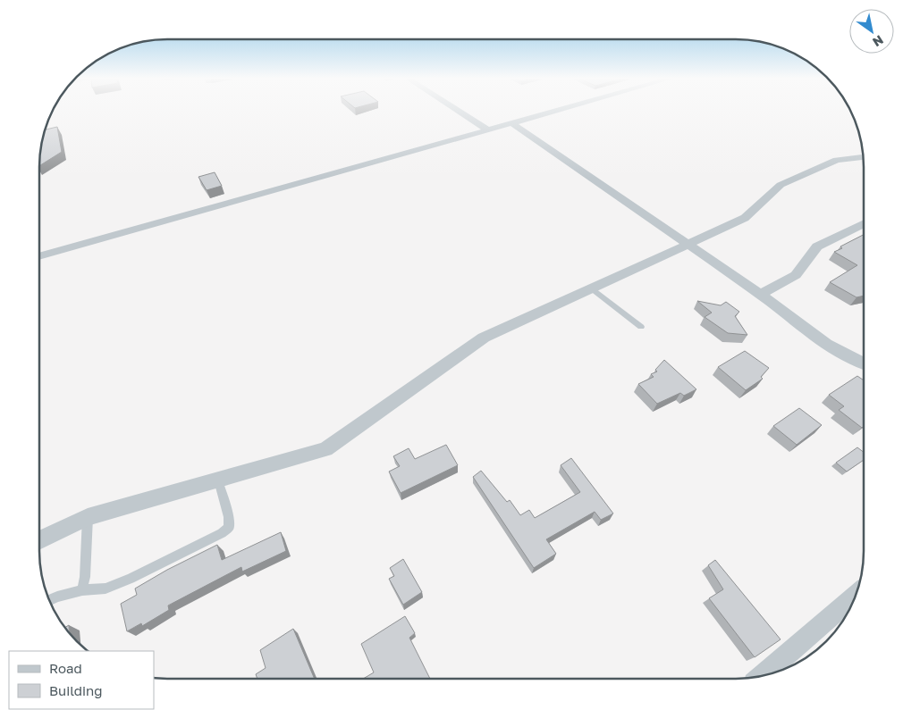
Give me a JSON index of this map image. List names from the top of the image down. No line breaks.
{"legend":["Road","Building"],"north":"bottom right"}
